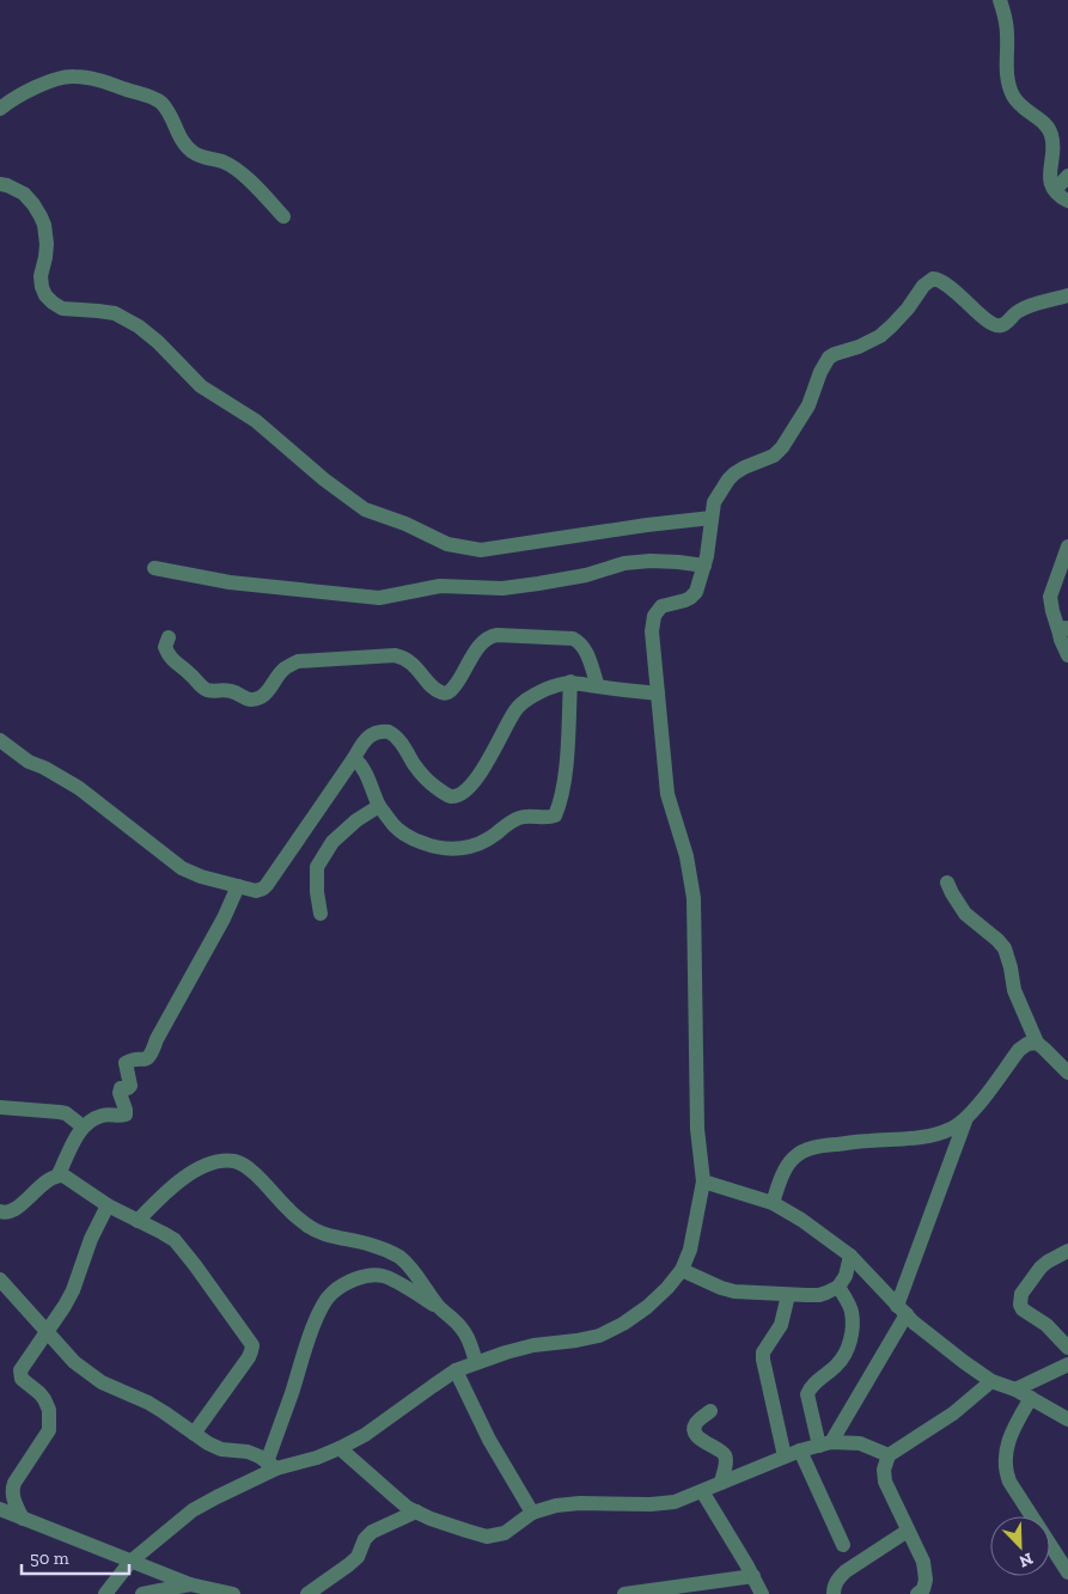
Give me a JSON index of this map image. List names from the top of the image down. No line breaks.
{"scale_bar":"50 m","north":"bottom right"}
